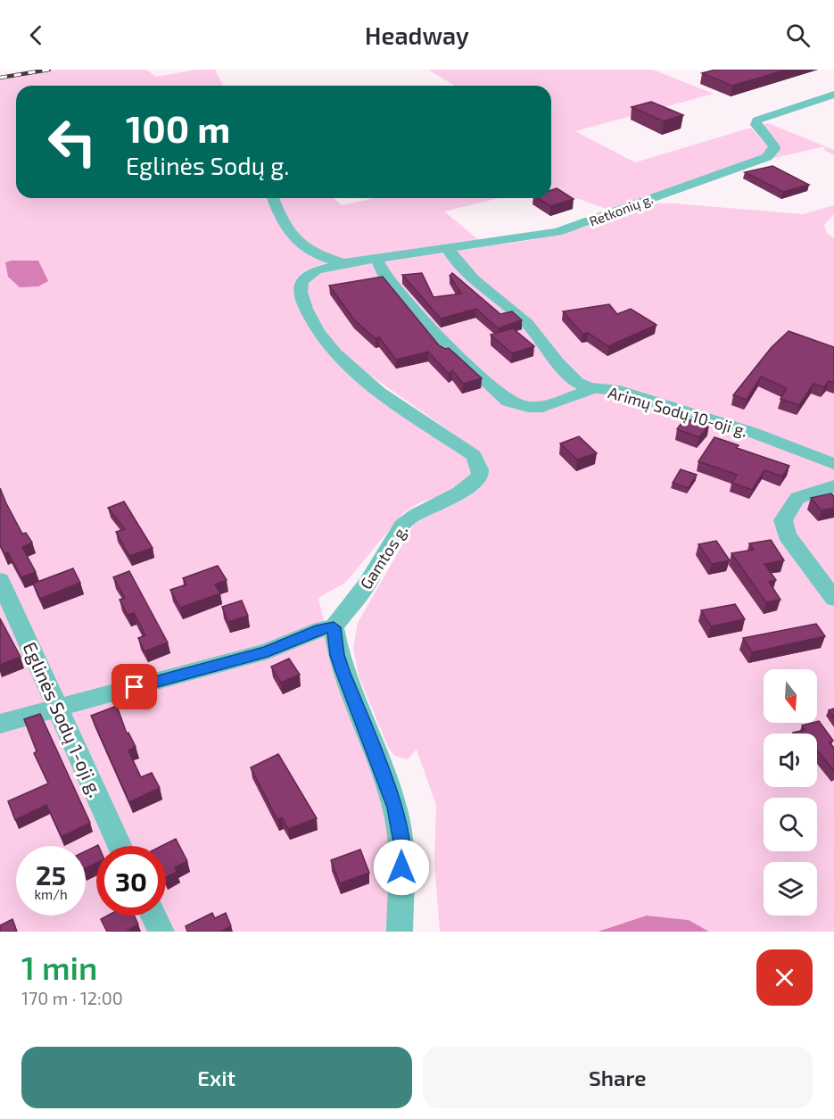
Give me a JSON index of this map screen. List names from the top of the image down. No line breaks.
{"streets":{"street":["Retkonių g.","Arimų Sodų 10-oji g.","Gamtos g.","Eglinės Sodų 1-oji g."]},"crossings":[["Retkonių g.","Arimų Sodų 10-oji g."],["Retkonių g.","Gamtos g."]],"north":"bottom","page":{"header":"Headway","turn":["100 m","Eglinės Sodų g."],"speed":"25 km/h","limit":"30","heading":["1 min","170 m · 12:00"],"buttons":["Exit","Share"]}}
